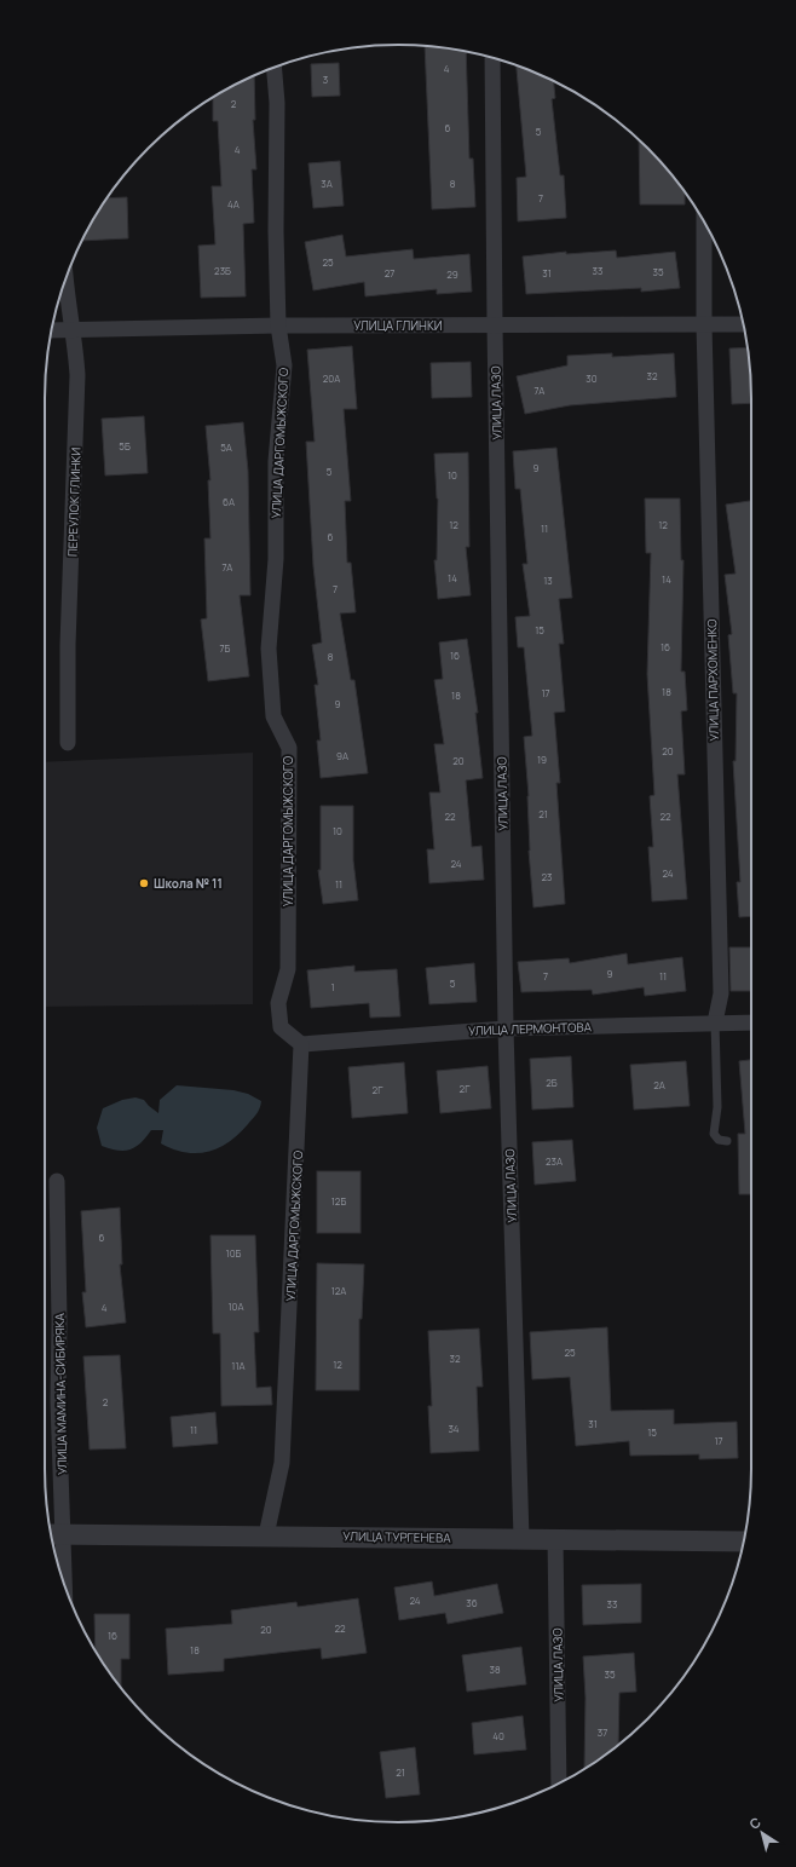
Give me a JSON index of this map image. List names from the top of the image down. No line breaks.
{"streets":{"street":["УЛИЦА ГЛИНКИ","УЛИЦА ЛАЗО","УЛИЦА ДАРГОМЫЖСКОГО","ПЕРЕУЛОК ГЛИНКИ","УЛИЦА ПАРХОМЕНКО","УЛИЦА ЛЕРМОНТОВА","УЛИЦА МАМИНА-СИБИРЯКА","УЛИЦА ТУРГЕНЕВА"]},"crossings":[["УЛИЦА ГЛИНКИ","УЛИЦА ЛАЗО"],["УЛИЦА ГЛИНКИ","УЛИЦА ДАРГОМЫЖСКОГО"],["УЛИЦА ГЛИНКИ","ПЕРЕУЛОК ГЛИНКИ"],["УЛИЦА ГЛИНКИ","УЛИЦА ПАРХОМЕНКО"],["УЛИЦА ЛАЗО","УЛИЦА ЛЕРМОНТОВА"],["УЛИЦА ЛАЗО","УЛИЦА ТУРГЕНЕВА"],["УЛИЦА ДАРГОМЫЖСКОГО","УЛИЦА ЛЕРМОНТОВА"],["УЛИЦА ДАРГОМЫЖСКОГО","УЛИЦА ТУРГЕНЕВА"],["УЛИЦА ПАРХОМЕНКО","УЛИЦА ЛЕРМОНТОВА"],["УЛИЦА МАМИНА-СИБИРЯКА","УЛИЦА ТУРГЕНЕВА"]],"places":["Школа № 11"],"house_numbers":["4","3","2","6","5","4","3А","8","7","4А","25","23Б","33","35","27","31","29","32","20А","30","7А","5Б","5А","9","5","10","6А","12","12","11","6","7А","14","14","13","7","15","16","7Б","16","8","18","17","18","9","20","9А","19","20","21","22","22","10","24","24","23","11","9","7","11","5","1","2Б","2А","2Г","2Г","23А","12Б","6","10Б","12А","10А","4","25","32","12","11А","2","31","34","11","15","17","24","36","33","22","20","16","18","38","35","37","40","21"],"north":"top left"}
